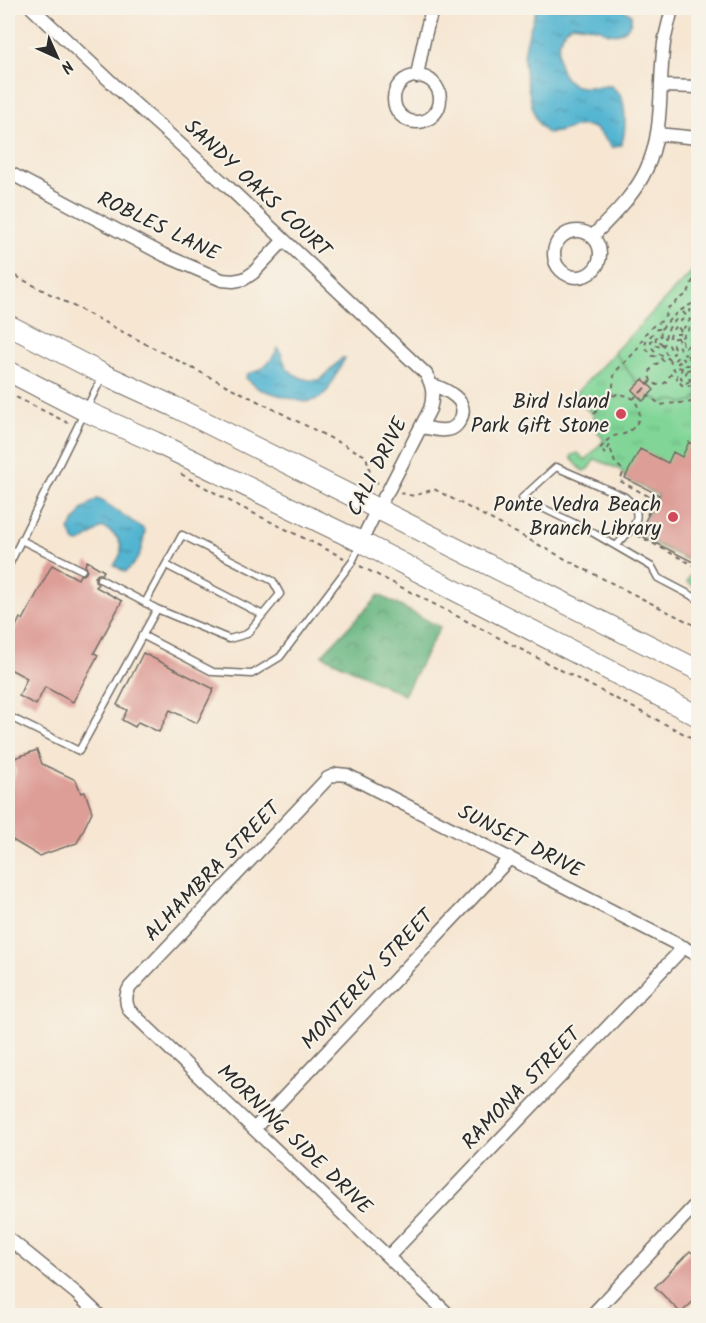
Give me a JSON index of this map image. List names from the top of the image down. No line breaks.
{"streets":{"street":["SANDY OAKS COURT","ROBLES LANE","CALI DRIVE","SUNSET DRIVE","ALHAMBRA STREET","MONTEREY STREET","RAMONA STREET","MORNING SIDE DRIVE"]},"crossings":[["SANDY OAKS COURT","ROBLES LANE"],["SANDY OAKS COURT","CALI DRIVE"],["SUNSET DRIVE","ALHAMBRA STREET"],["SUNSET DRIVE","MONTEREY STREET"],["SUNSET DRIVE","RAMONA STREET"],["ALHAMBRA STREET","MORNING SIDE DRIVE"],["MONTEREY STREET","MORNING SIDE DRIVE"],["RAMONA STREET","MORNING SIDE DRIVE"]],"places":["Bird Island Park Gift Stone","Ponte Vedra Beach Branch Library"],"north":"bottom right"}
